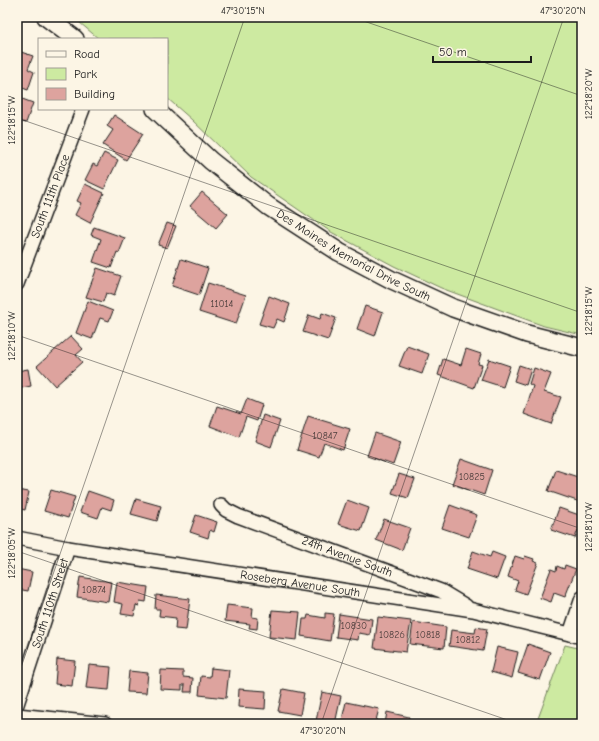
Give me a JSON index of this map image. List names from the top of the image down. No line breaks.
{"streets":{"main road":["Des Moines Memorial Drive South"],"street":["South 111th Place","24th Avenue South","Roseberg Avenue South","South 110th Street"]},"crossings":[["24th Avenue South","Roseberg Avenue South"],["Roseberg Avenue South","South 110th Street"]],"house_numbers":["11014","10847","10825","10874","10830","10826","10818","10812"],"legend":["Road","Park","Building"],"scale_bar":"50 m","coordinates":["47°30'15\"N","47°30'20\"N","122°18'20\"W","122°18'15\"W","122°18'10\"W","122°18'05\"W"]}
